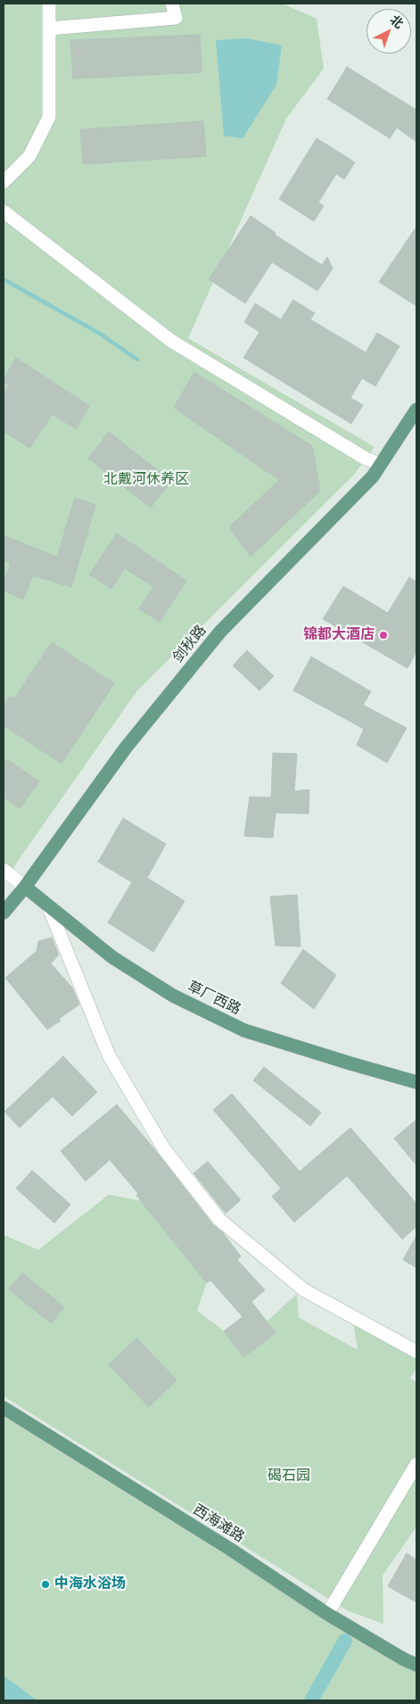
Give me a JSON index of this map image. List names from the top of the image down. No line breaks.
{"streets":{"main road":["剑秋路","草厂西路","西海滩路"]},"crossings":[["剑秋路","草厂西路"]],"parks":["北戴河休养区","碣石园"],"places":["锦都大酒店","中海水浴场"],"north":"top right"}
